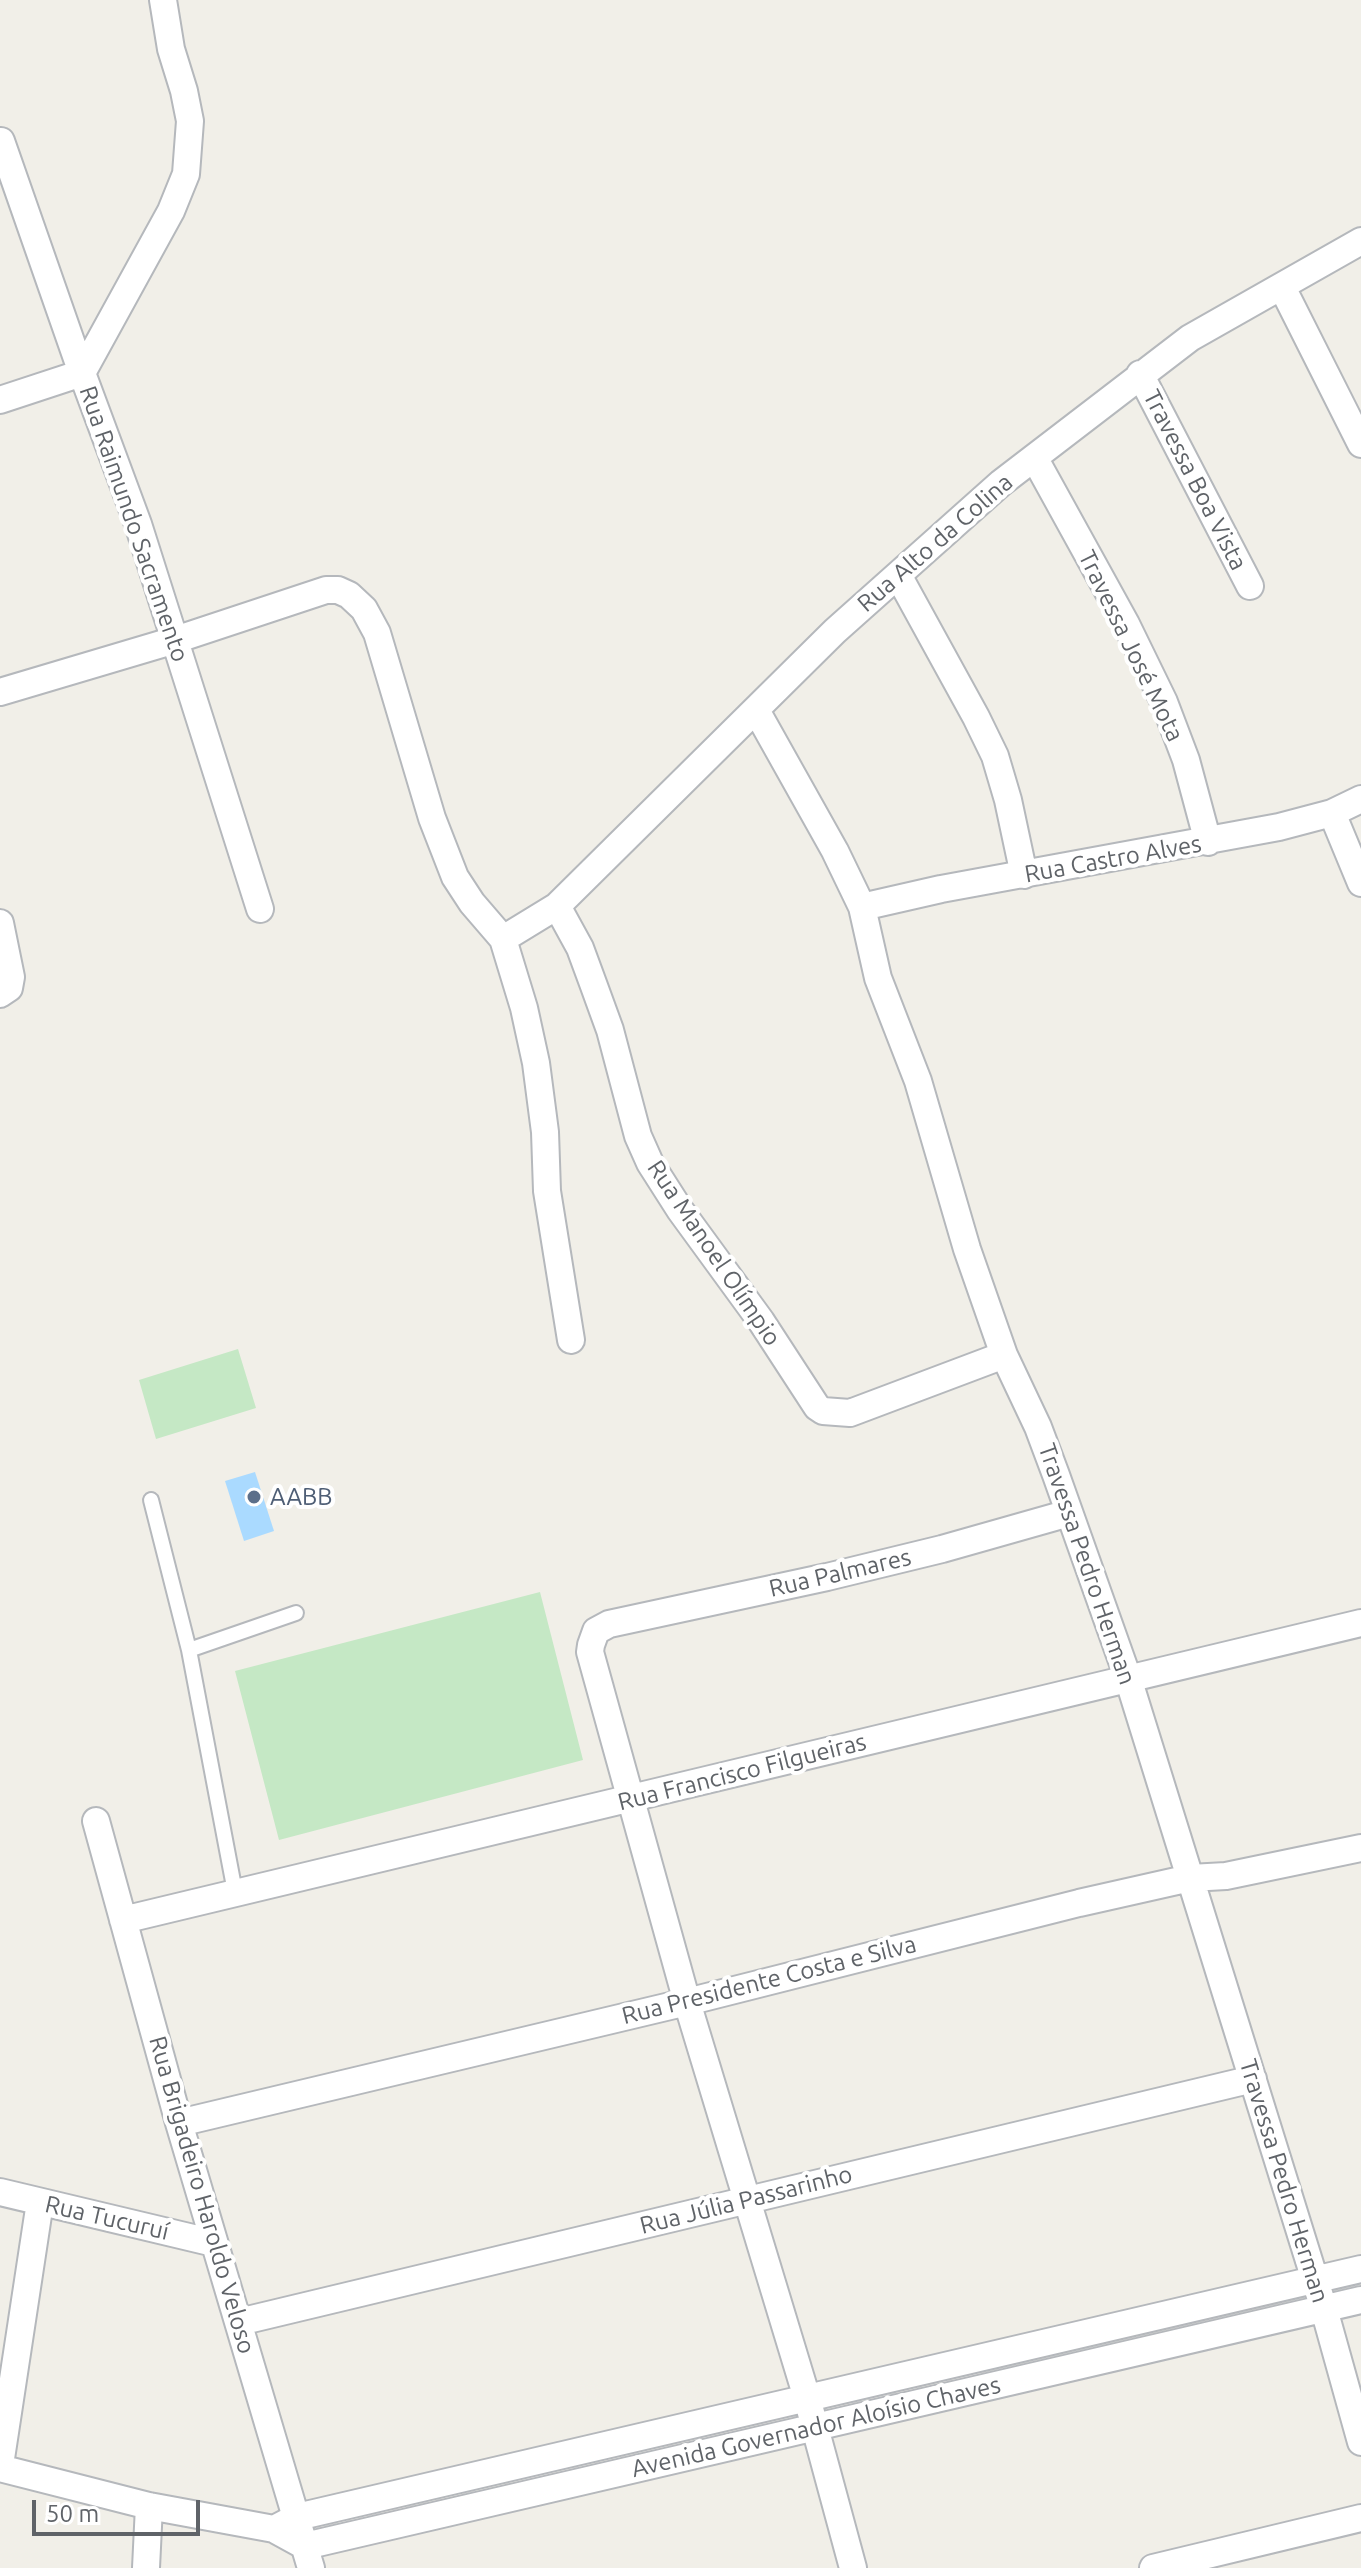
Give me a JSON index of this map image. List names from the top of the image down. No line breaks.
{"streets":{"street":["Travessa Boa Vista","Rua Raimundo Sacramento","Rua Alto da Colina","Travessa José Mota","Rua Castro Alves","Rua Manoel Olímpio","Travessa Pedro Herman","Rua Palmares","Rua Francisco Filgueiras","Rua Presidente Costa e Silva","Rua Brigadeiro Haroldo Veloso","Rua Júlia Passarinho","Rua Tucuruí","Avenida Governador Aloísio Chaves"]},"crossings":[["Travessa Boa Vista","Rua Alto da Colina"],["Rua Alto da Colina","Travessa José Mota"],["Rua Alto da Colina","Rua Manoel Olímpio"],["Rua Alto da Colina","Travessa Pedro Herman"],["Travessa José Mota","Rua Castro Alves"],["Rua Castro Alves","Travessa Pedro Herman"],["Rua Manoel Olímpio","Travessa Pedro Herman"],["Travessa Pedro Herman","Rua Palmares"],["Travessa Pedro Herman","Rua Francisco Filgueiras"],["Travessa Pedro Herman","Rua Presidente Costa e Silva"],["Travessa Pedro Herman","Rua Júlia Passarinho"],["Travessa Pedro Herman","Avenida Governador Aloísio Chaves"],["Rua Palmares","Rua Francisco Filgueiras"],["Rua Francisco Filgueiras","Rua Brigadeiro Haroldo Veloso"],["Rua Presidente Costa e Silva","Rua Brigadeiro Haroldo Veloso"],["Rua Brigadeiro Haroldo Veloso","Rua Júlia Passarinho"],["Rua Brigadeiro Haroldo Veloso","Rua Tucuruí"],["Rua Brigadeiro Haroldo Veloso","Avenida Governador Aloísio Chaves"]],"places":["AABB"],"scale_bar":"50 m"}
